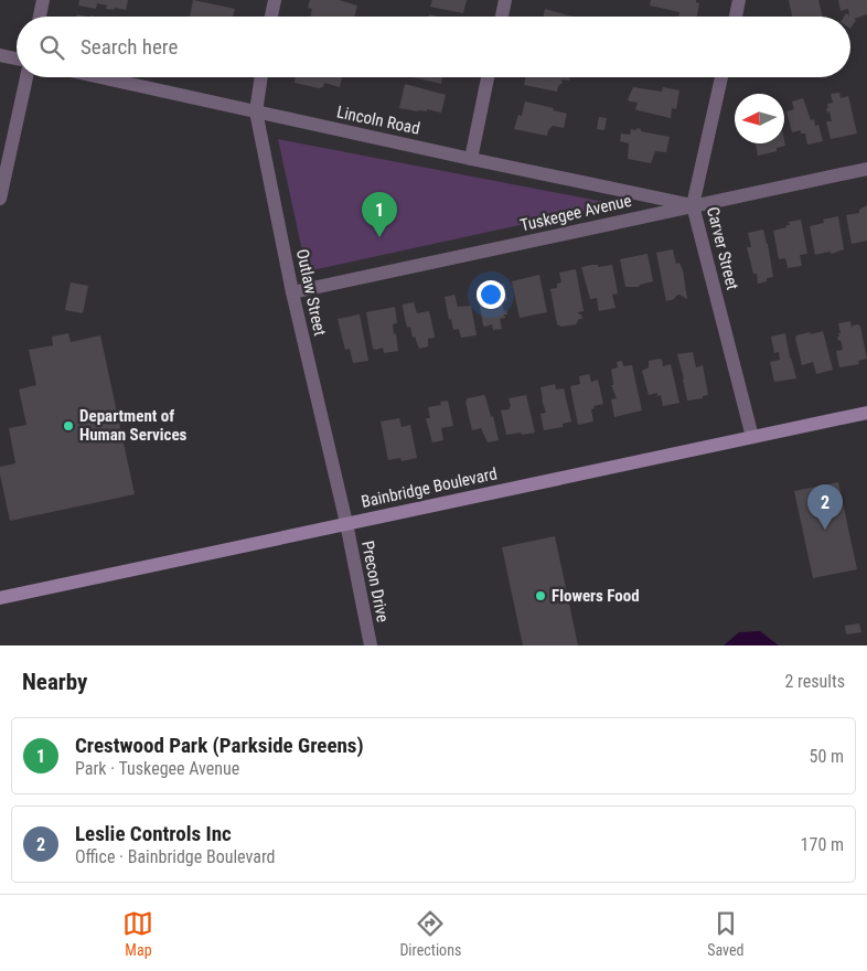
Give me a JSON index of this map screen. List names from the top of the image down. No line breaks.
{"streets":{"main road":["Bainbridge Boulevard"],"street":["Lincoln Road","Tuskegee Avenue","Carver Street","Outlaw Street","Precon Drive"]},"crossings":[["Lincoln Road","Tuskegee Avenue"],["Lincoln Road","Carver Street"],["Lincoln Road","Outlaw Street"],["Tuskegee Avenue","Carver Street"],["Tuskegee Avenue","Outlaw Street"],["Carver Street","Bainbridge Boulevard"],["Outlaw Street","Bainbridge Boulevard"],["Outlaw Street","Precon Drive"],["Bainbridge Boulevard","Precon Drive"]],"places":["Department of Human Services","Flowers Food"],"north":"left","page":{"search":"Search here","pins":["1","2"],"heading":["Nearby","2 results"],"list":[{"mark":"1","name":"Crestwood Park (Parkside Greens)","note":"Park · Tuskegee Avenue","value":"50 m"},{"mark":"2","name":"Leslie Controls Inc","note":"Office · Bainbridge Boulevard","value":"170 m"}],"nav":["Map","Directions","Saved"]}}
